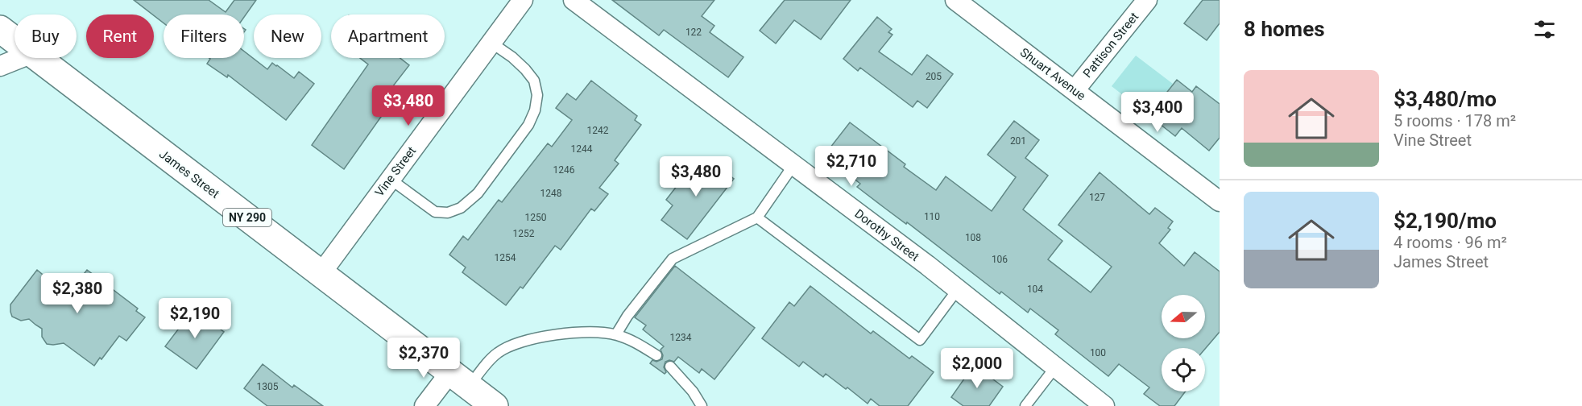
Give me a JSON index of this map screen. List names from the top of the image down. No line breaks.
{"streets":{"main road":["James Street","NY 290"],"street":["Pattison Street","Shuart Avenue","Vine Street","Dorothy Street"]},"crossings":[["Pattison Street","Shuart Avenue"],["Vine Street","James Street"]],"house_numbers":["122","205","1242","201","1244","1246","1248","127","110","1250","1252","108","1254","106","104","1234","100","1305"],"north":"left","page":{"heading":"8 homes","chip":["Buy","Rent","Filters","New","Apartment"],"list":[{"name":"$3,480/mo","note":"5 rooms · 178 m² · Vine Street"},{"name":"$2,190/mo","note":"4 rooms · 96 m² · James Street"}],"price":["$3,480","$3,400","$2,710","$3,480","$2,380","$2,190","$2,370","$2,000"]}}
